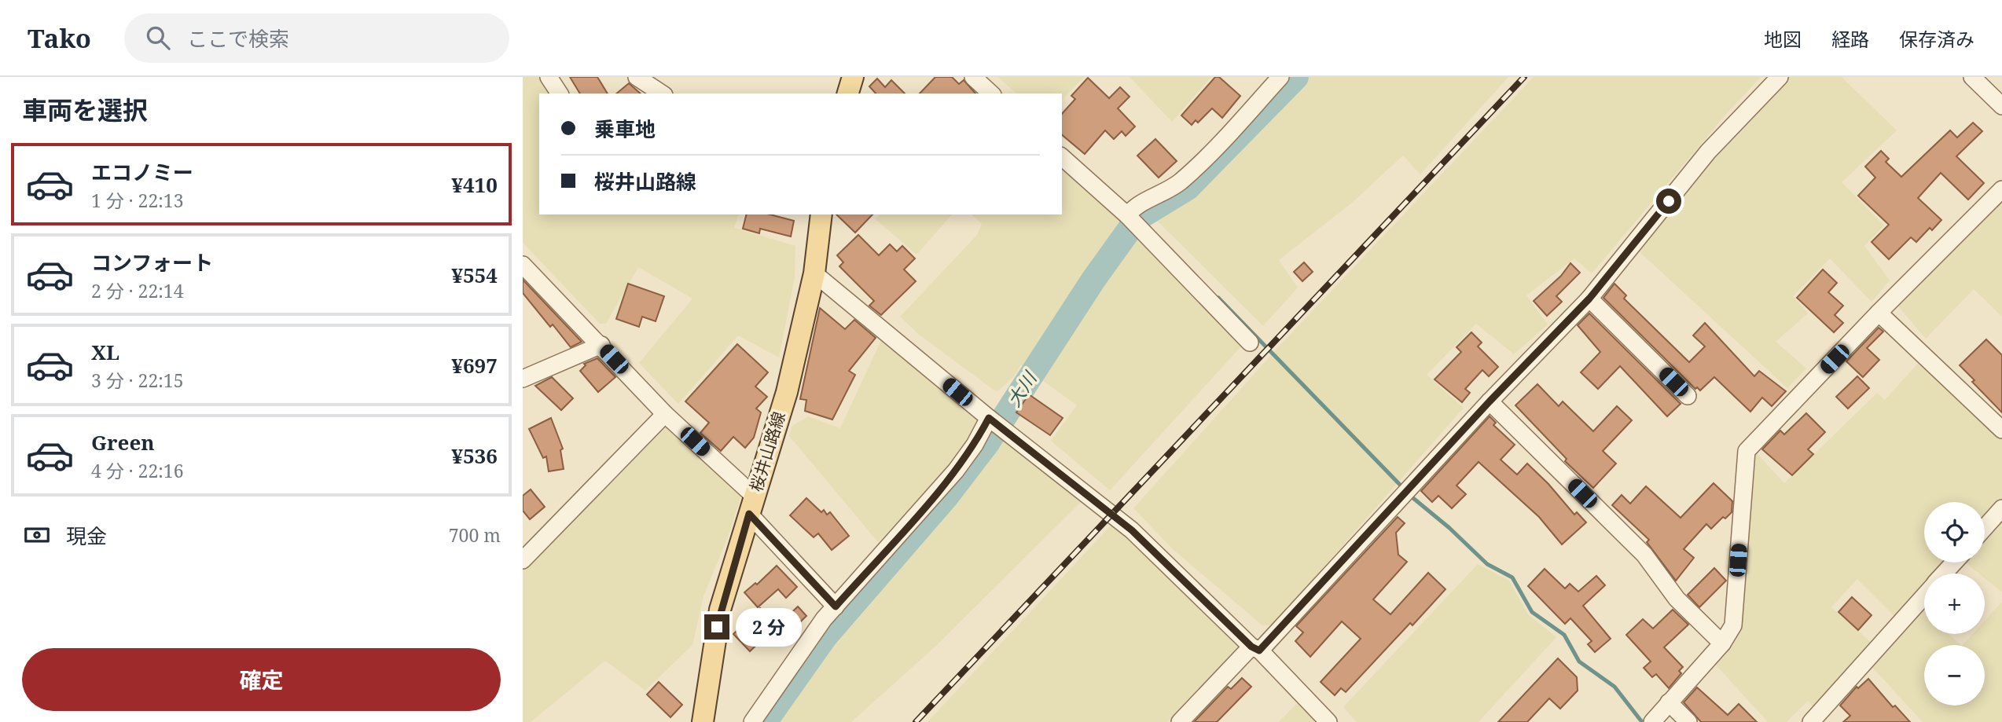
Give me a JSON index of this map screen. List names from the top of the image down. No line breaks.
{"streets":{"main road":["桜井山路線"]},"water":["大川"],"page":{"header":"Tako","search":"ここで検索","nav":["地図","経路","保存済み"],"heading":"車両を選択","banner":["乗車地","桜井山路線"],"list":[{"name":"エコノミー","note":"1 分 · 22:13","value":"¥410"},{"name":"コンフォート","note":"2 分 · 22:14","value":"¥554"},{"name":"XL","note":"3 分 · 22:15","value":"¥697"},{"name":"Green","note":"4 分 · 22:16","value":"¥536"}],"map_buttons":["+","−"],"pay":["現金","700 m"],"bubble":"2 分","buttons":"確定"}}
